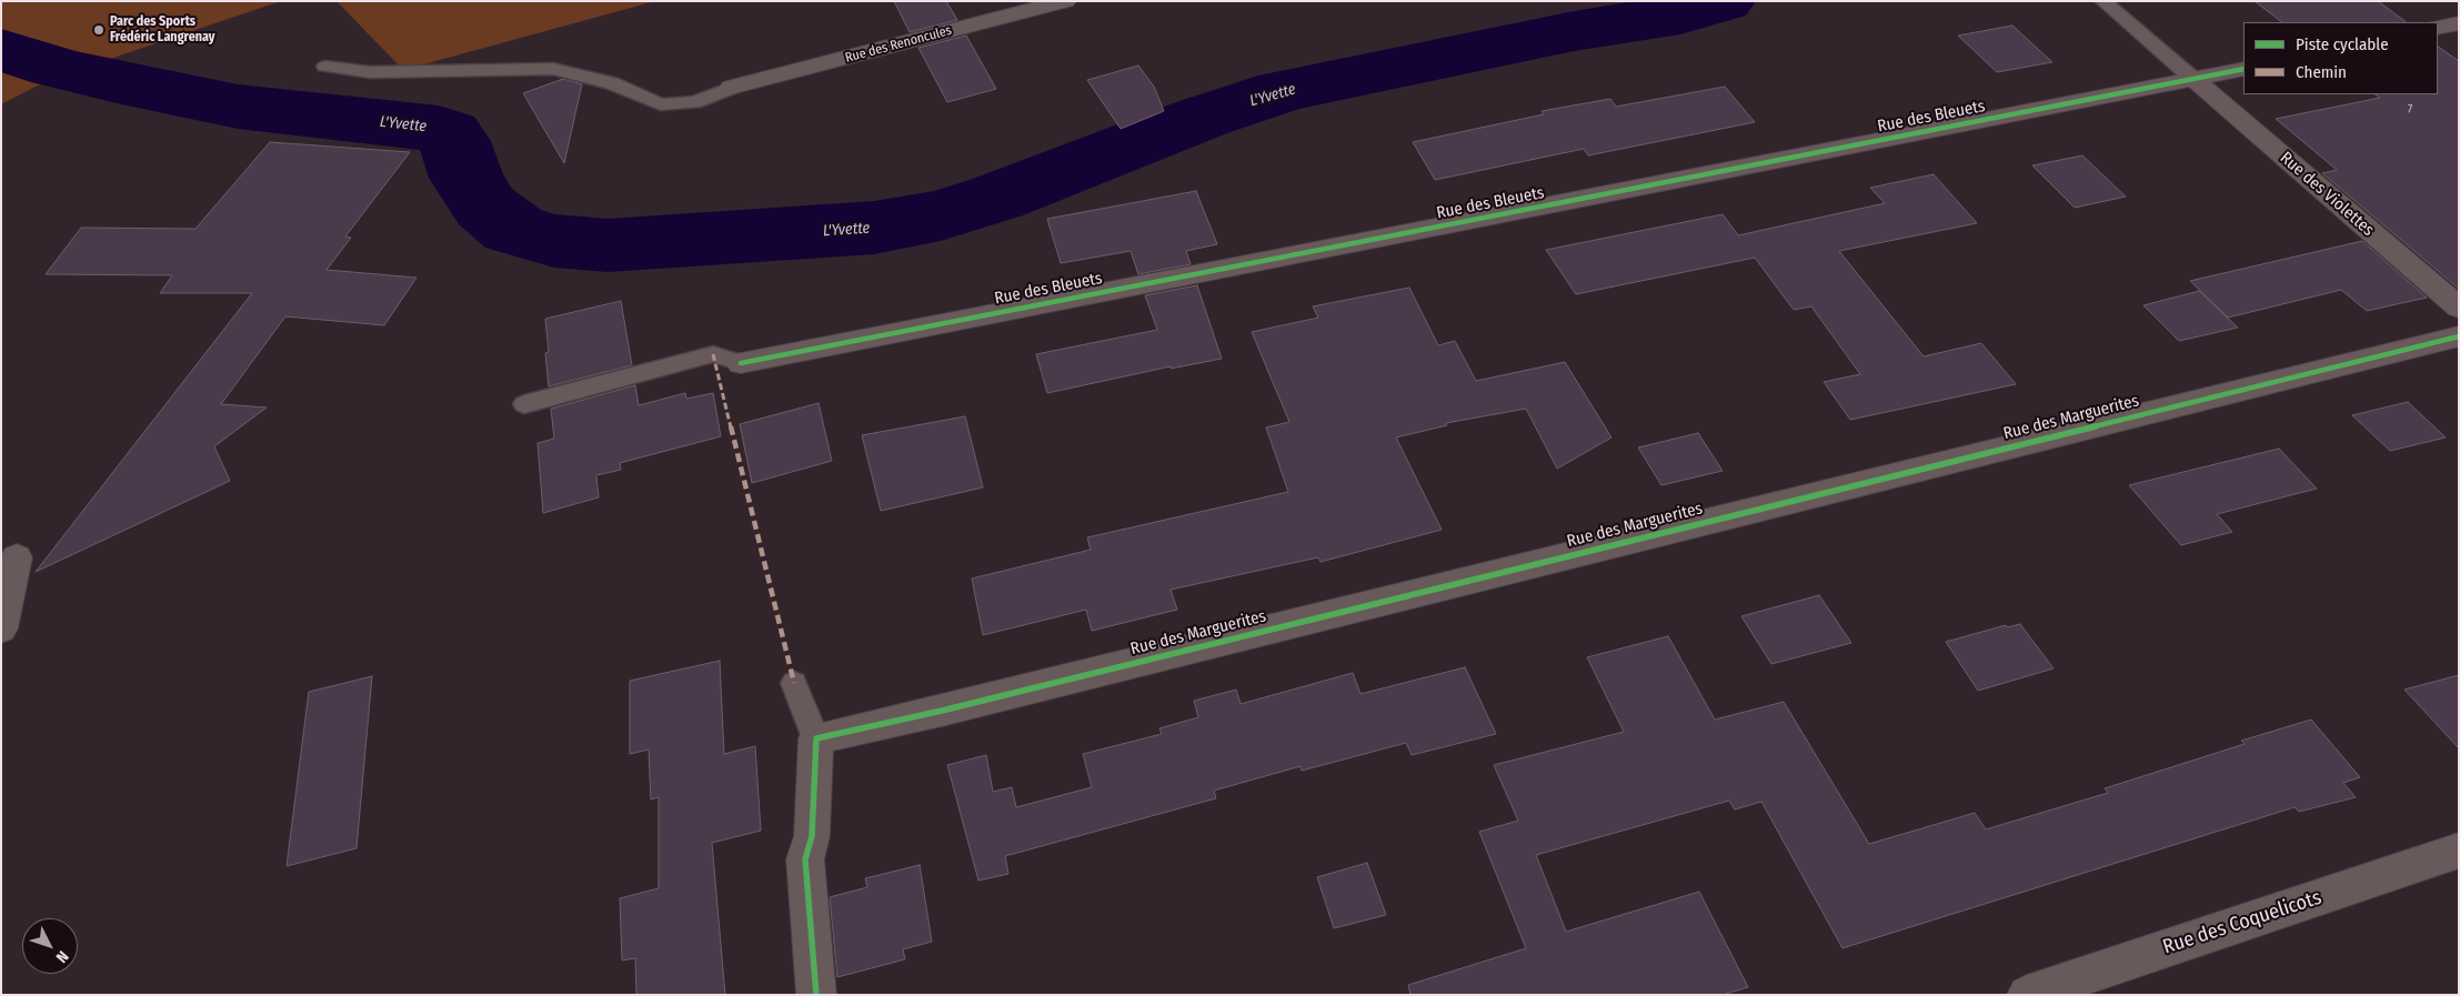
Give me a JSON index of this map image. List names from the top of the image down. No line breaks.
{"streets":{"street":["Rue des Renoncules","Rue des Bleuets","Rue des Violettes","Rue des Marguerites","Rue des Coquelicots"]},"crossings":[["Rue des Bleuets","Rue des Violettes"]],"water":["L'Yvette"],"places":["Parc des Sports Frédéric Langrenay"],"house_numbers":["7"],"legend":["Piste cyclable","Chemin"],"north":"bottom right"}
